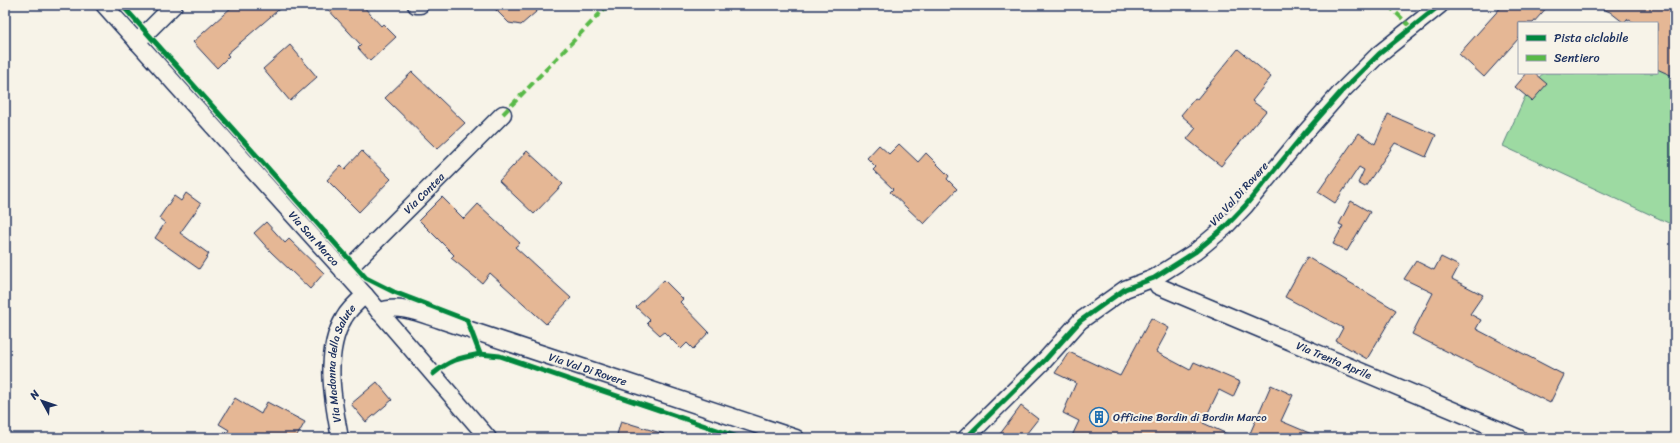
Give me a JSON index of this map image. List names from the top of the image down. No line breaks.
{"streets":{"street":["Via Contea","Via Val Di Rovere","Via San Marco","Via Trenta Aprile","Via Madonna della Salute"]},"crossings":[["Via Contea","Via San Marco"],["Via Val Di Rovere","Via San Marco"],["Via Val Di Rovere","Via Trenta Aprile"],["Via San Marco","Via Madonna della Salute"]],"places":{"building":["Officine Bordin di Bordin Marco"]},"legend":["Pista ciclabile","Sentiero"],"north":"top left"}
